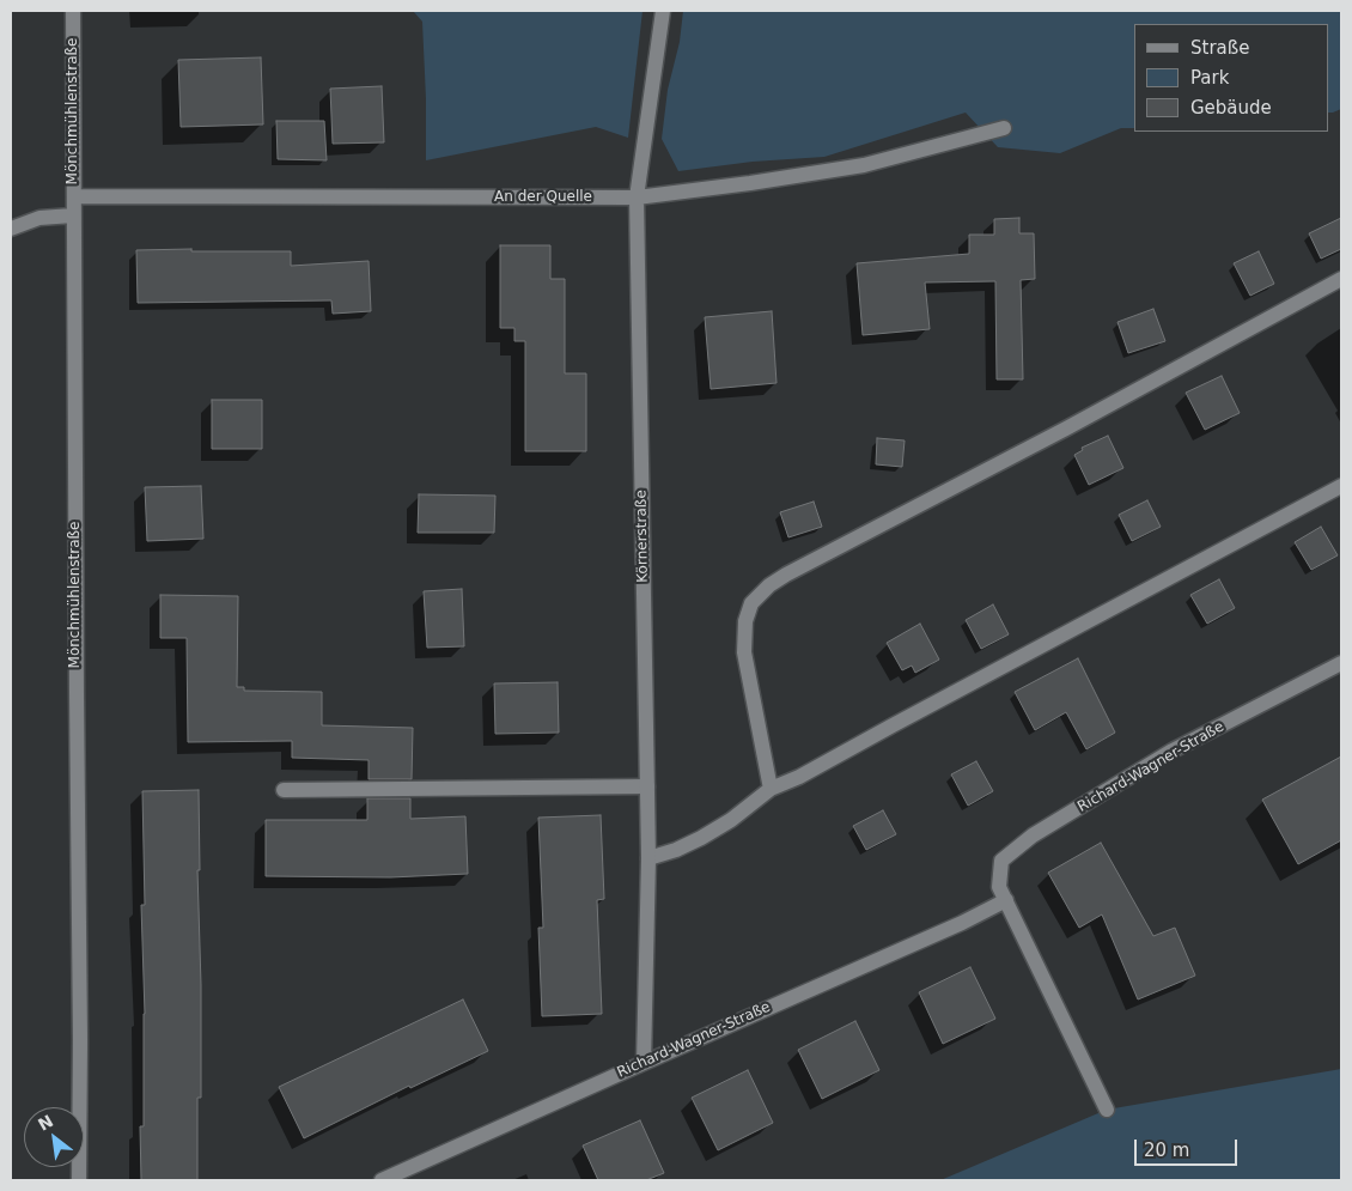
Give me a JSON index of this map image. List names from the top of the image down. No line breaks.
{"streets":{"street":["Mönchmühlenstraße","An der Quelle","Körnerstraße","Richard-Wagner-Straße"]},"crossings":[["Mönchmühlenstraße","An der Quelle"],["An der Quelle","Körnerstraße"],["Körnerstraße","Richard-Wagner-Straße"]],"legend":["Straße","Park","Gebäude"],"scale_bar":"20 m","north":"top left"}
